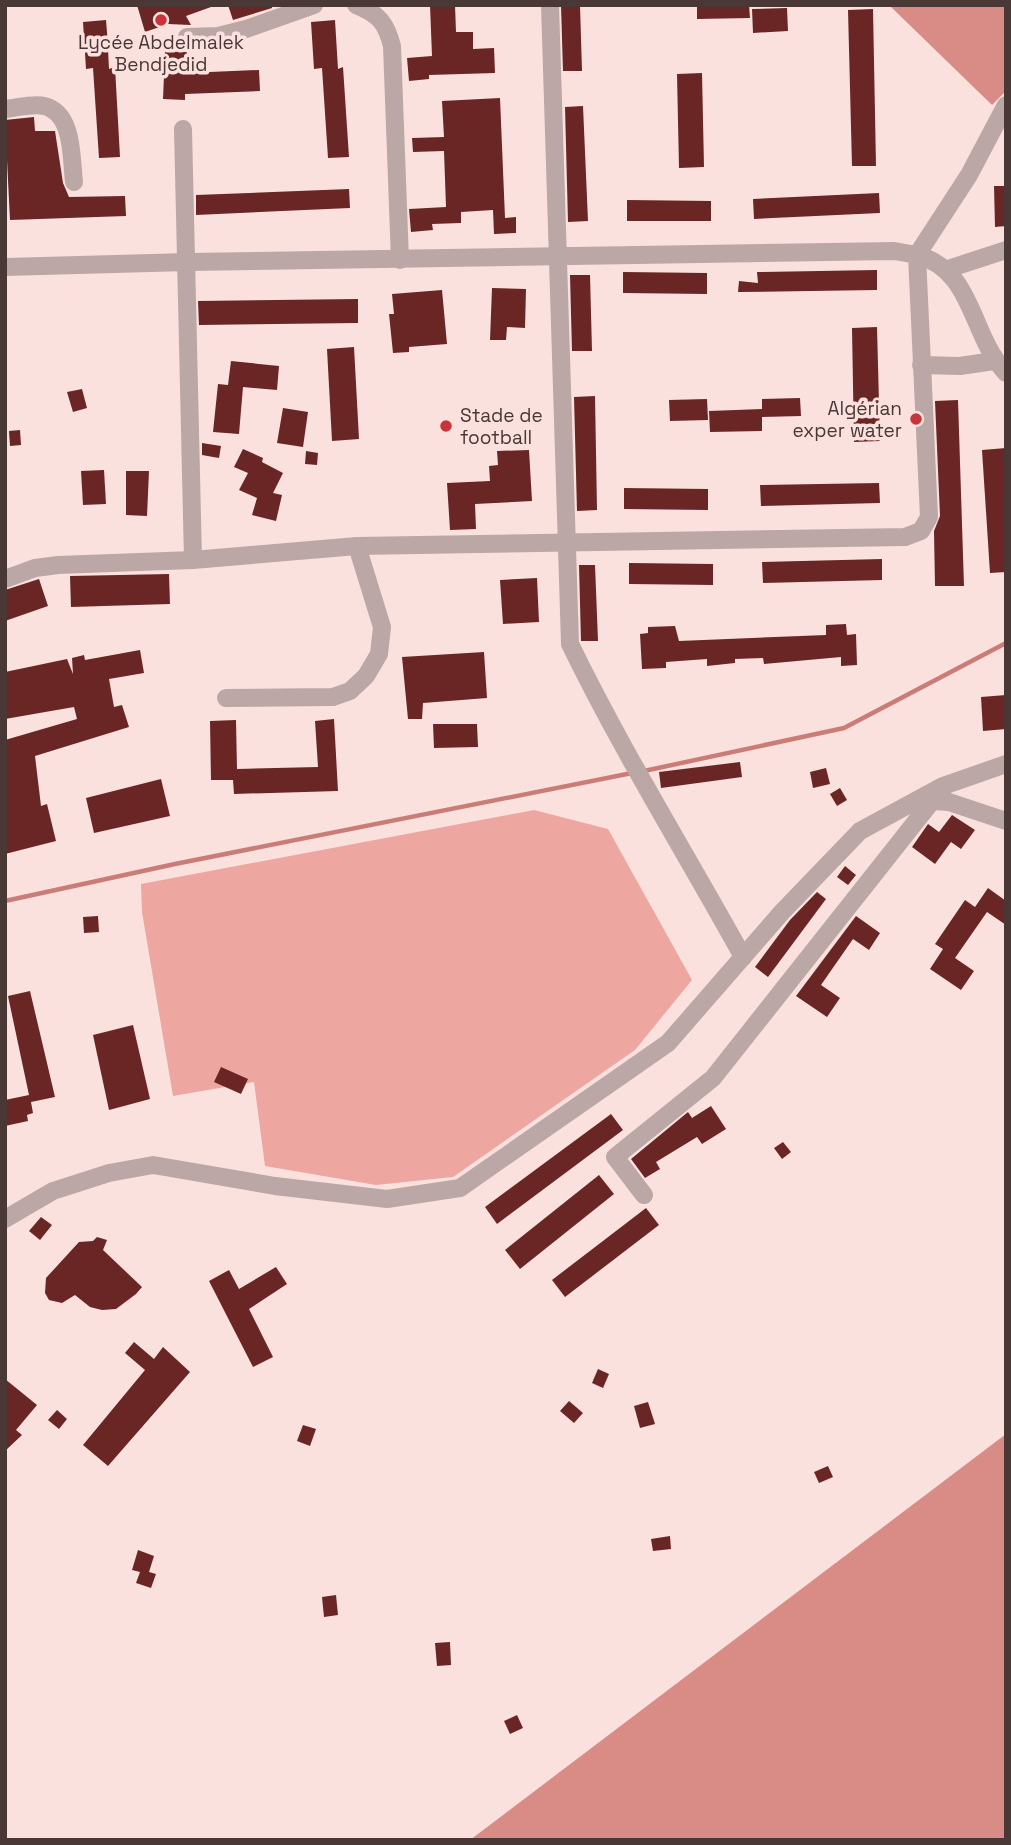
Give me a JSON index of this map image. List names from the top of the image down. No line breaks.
{"places":["Lycée Abdelmalek Bendjedid","Algérian exper water","Stade de football"]}
